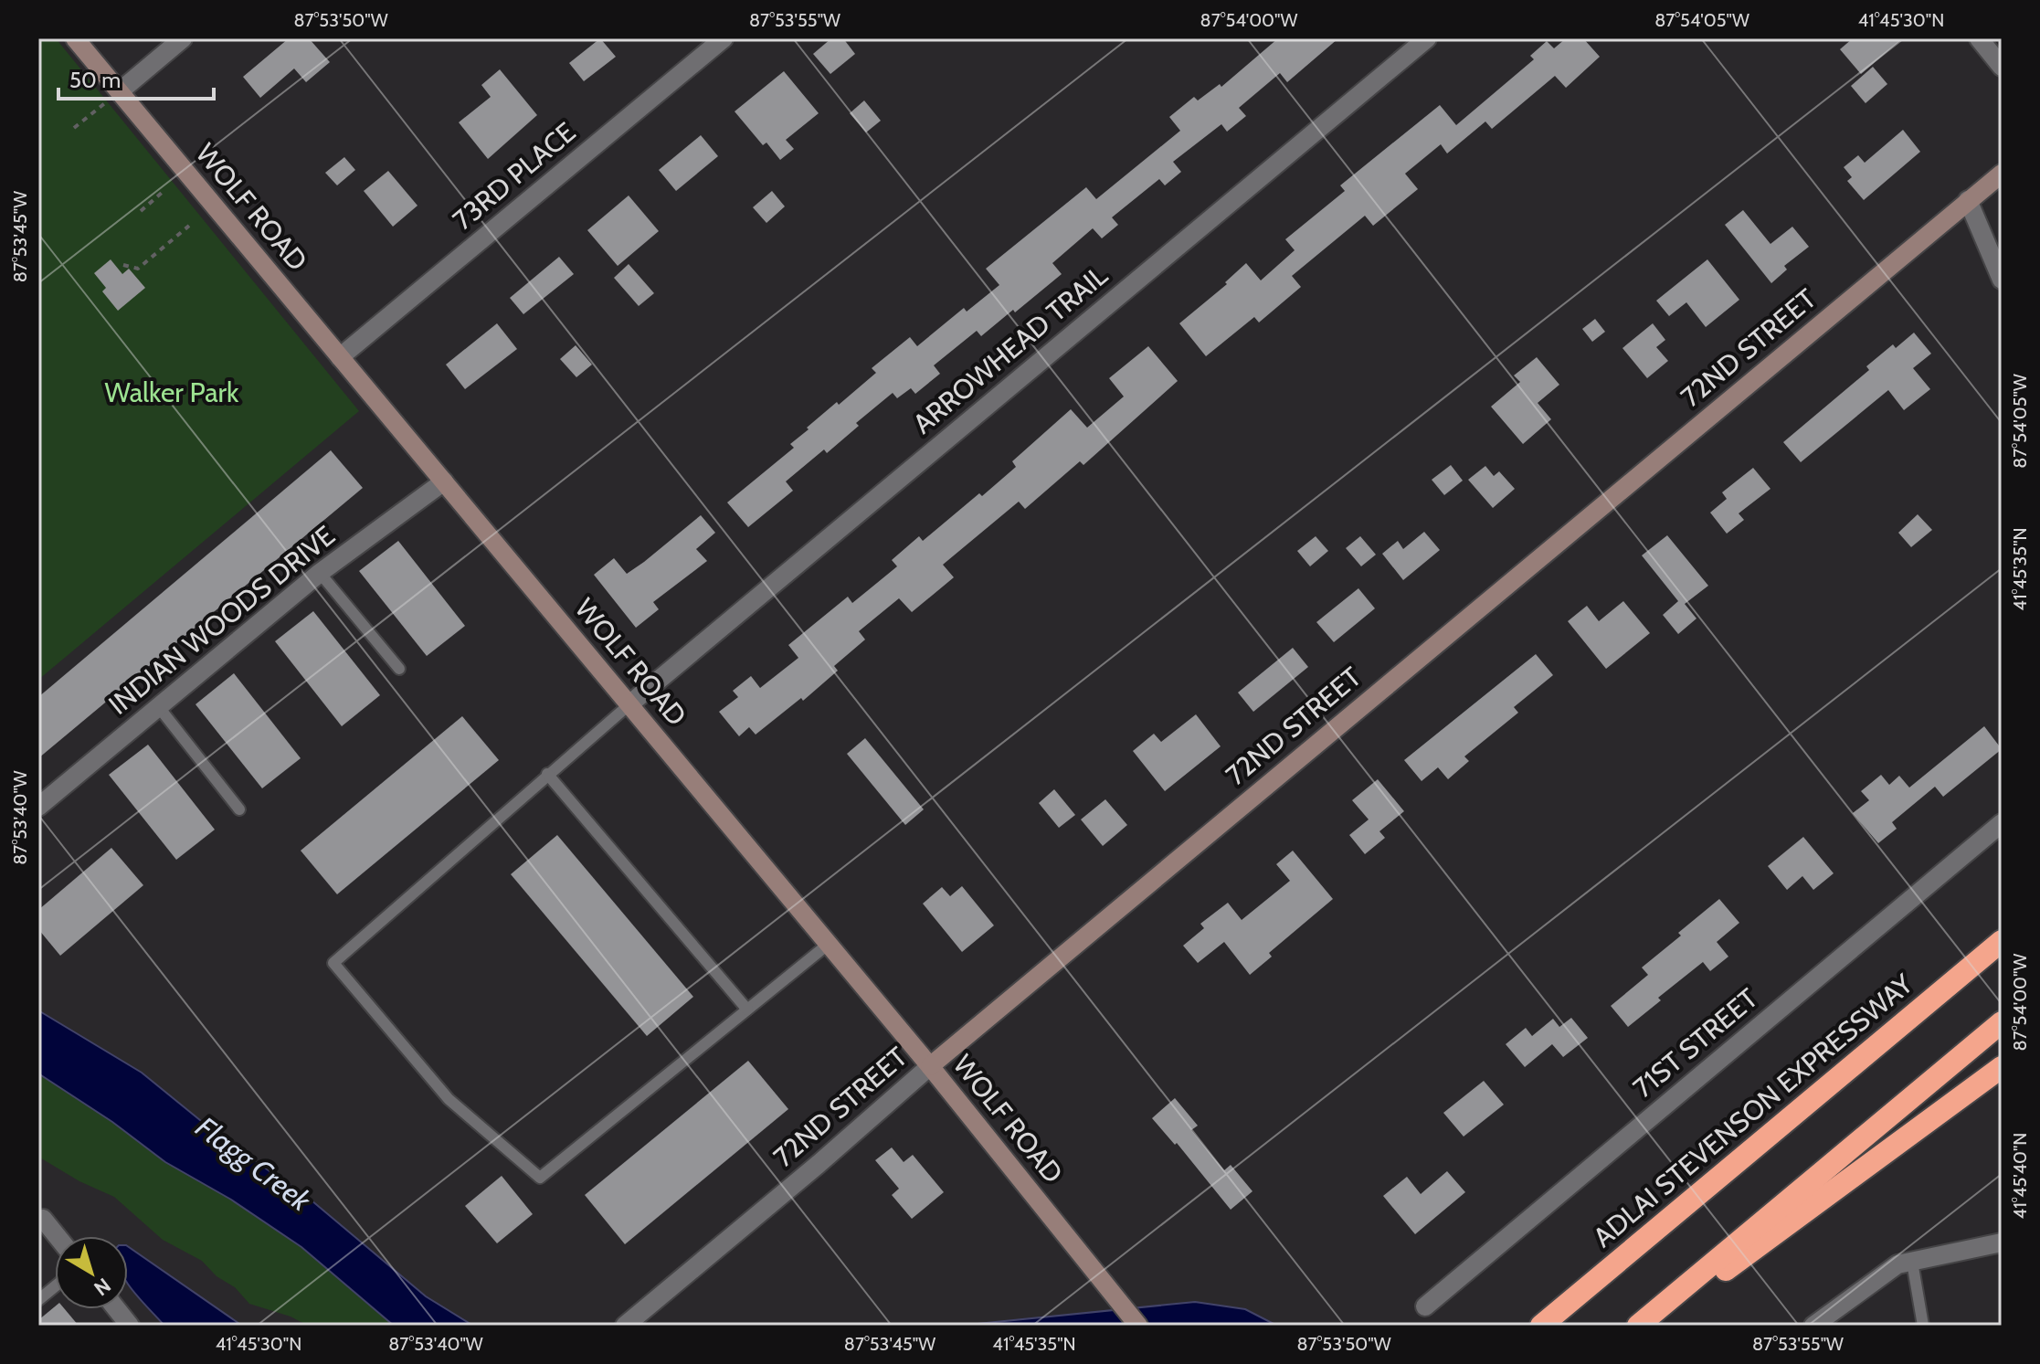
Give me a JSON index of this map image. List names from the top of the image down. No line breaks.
{"streets":{"highway":["ADLAI STEVENSON EXPRESSWAY"],"street":["73RD PLACE","WOLF ROAD","72ND STREET","ARROWHEAD TRAIL","INDIAN WOODS DRIVE","71ST STREET"]},"crossings":[["73RD PLACE","WOLF ROAD"],["WOLF ROAD","72ND STREET"],["WOLF ROAD","ARROWHEAD TRAIL"],["WOLF ROAD","INDIAN WOODS DRIVE"]],"water":["Flagg Creek"],"parks":["Walker Park"],"scale_bar":"50 m","north":"bottom right","coordinates":["87°53'50\"W","87°53'55\"W","87°54'00\"W","87°54'05\"W","41°45'30\"N","87°53'45\"W","41°45'35\"N","87°53'40\"W","41°45'40\"N"]}
